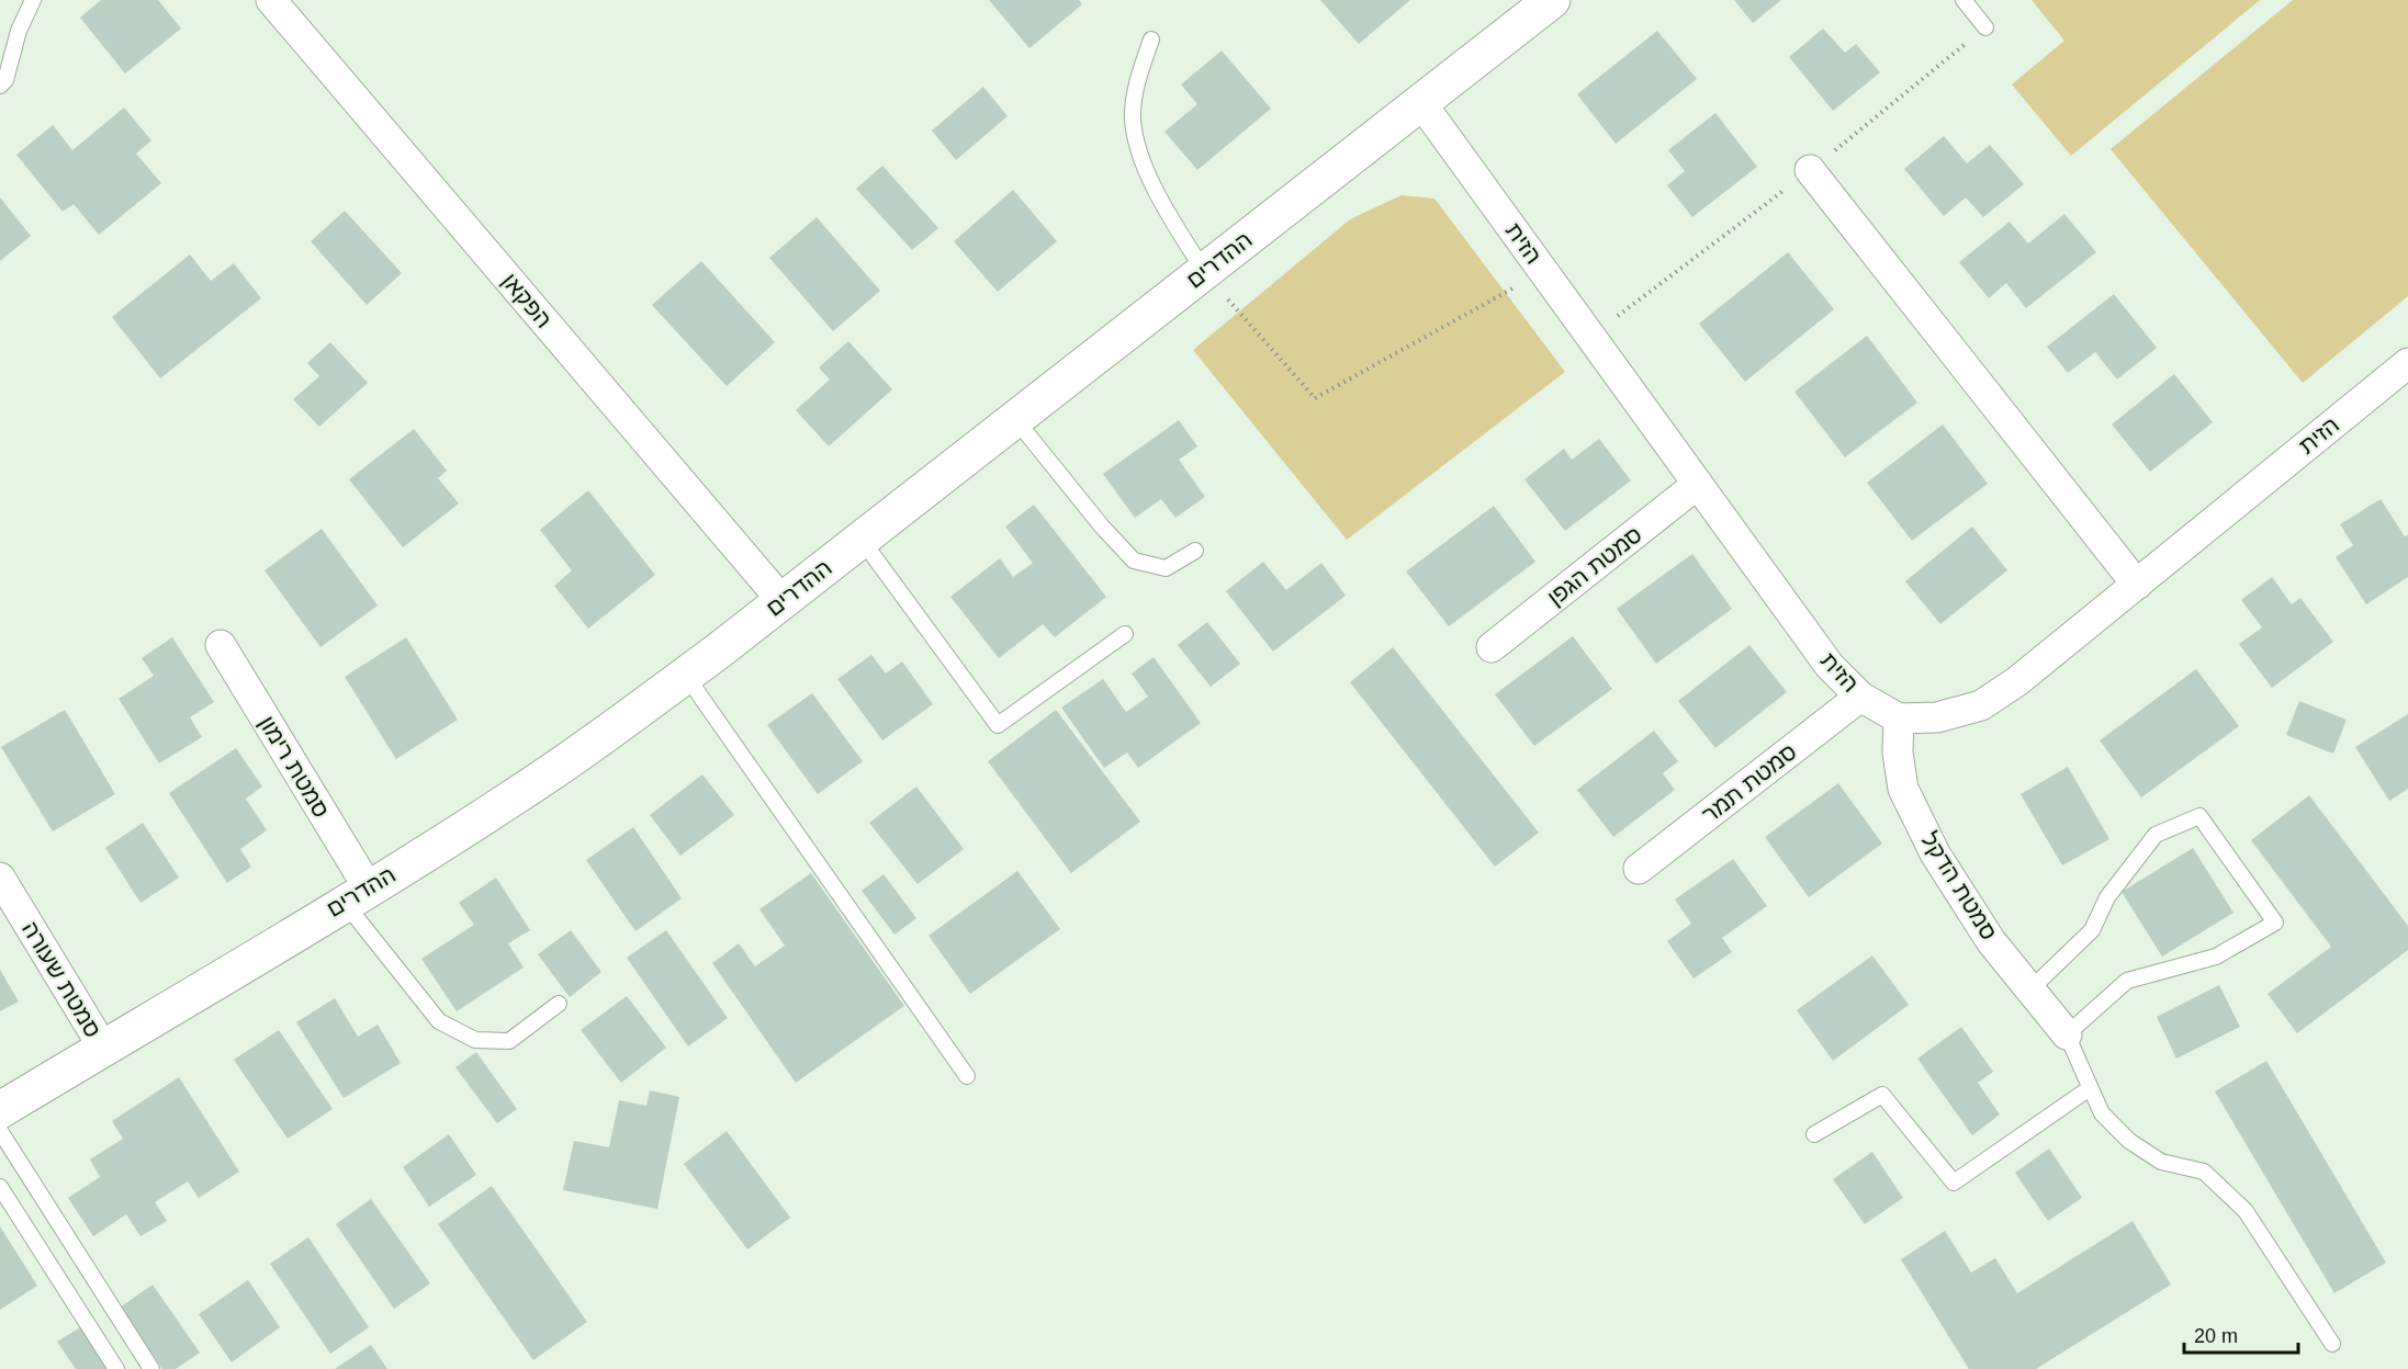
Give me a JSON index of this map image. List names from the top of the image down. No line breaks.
{"streets":{"street":["הזית","ההדרים","הפקאן","סמטת הגפן","סמטת רימון","סמטת תמר","סמטת הדקל","סמטת שעורה"]},"crossings":[["הזית","ההדרים"],["הזית","סמטת הגפן"],["הזית","סמטת תמר"],["הזית","סמטת הדקל"],["ההדרים","הפקאן"],["ההדרים","סמטת רימון"],["ההדרים","סמטת שעורה"]],"scale_bar":"20 m"}
